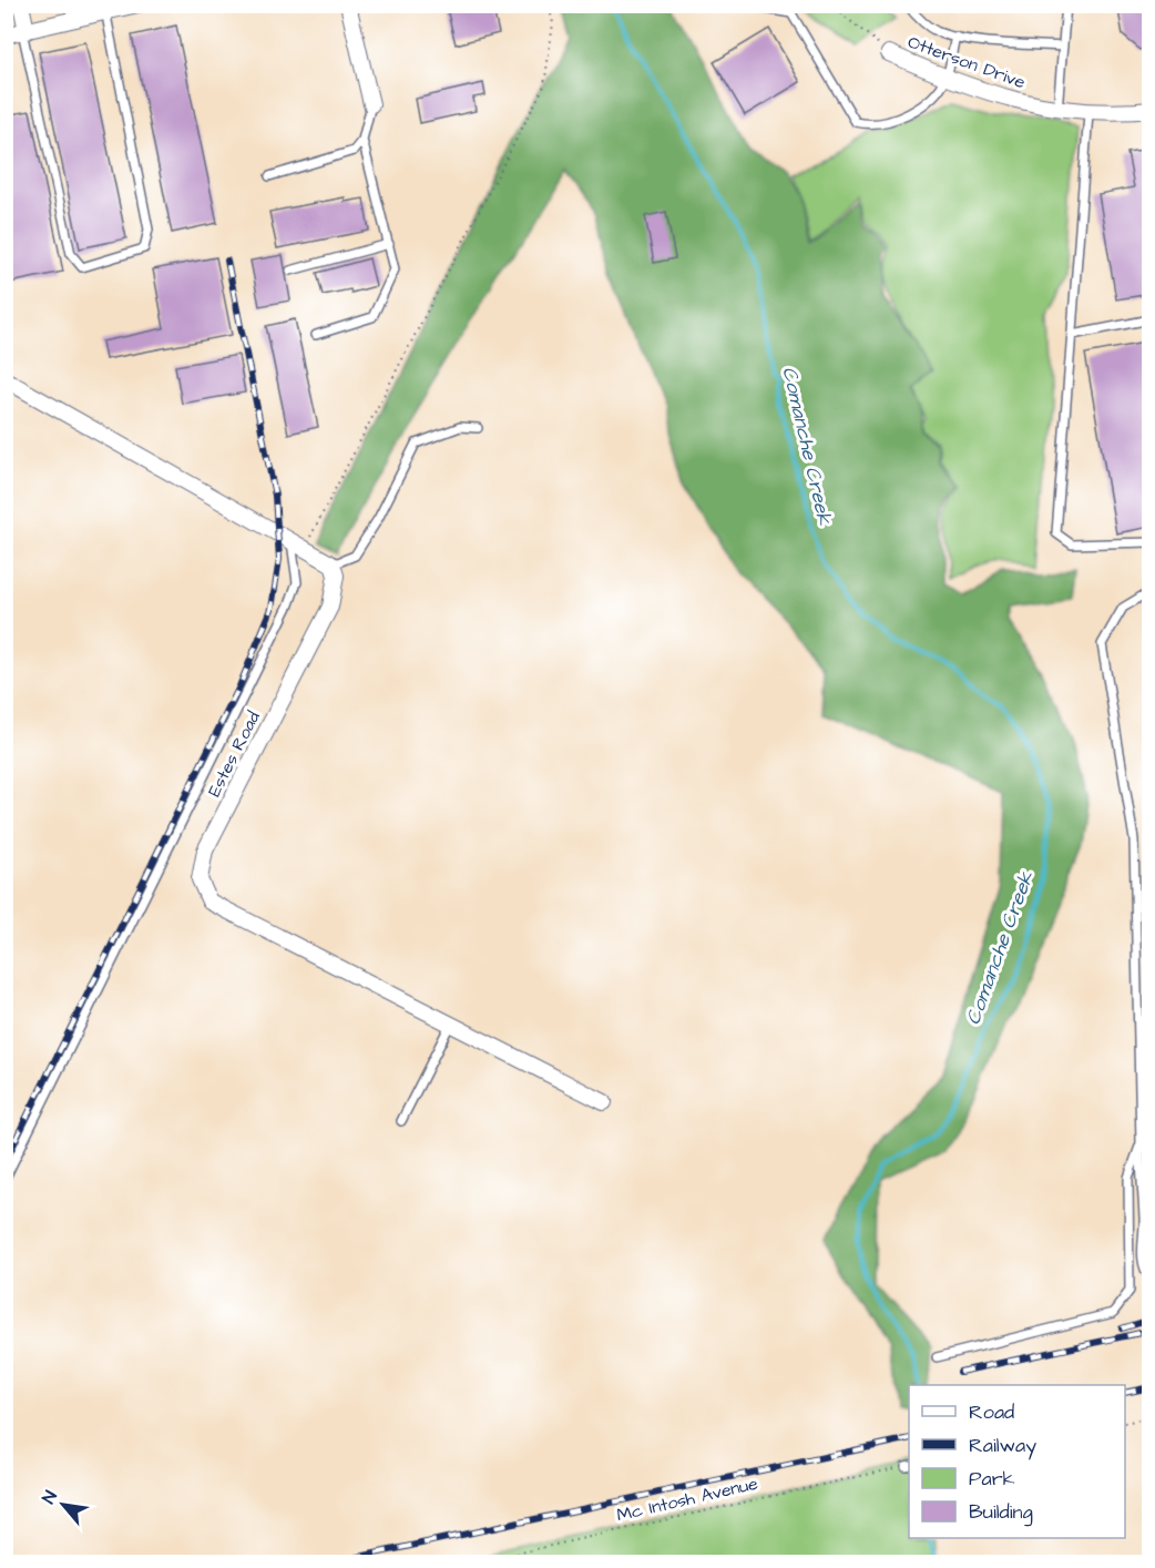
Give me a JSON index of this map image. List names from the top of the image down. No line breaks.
{"streets":{"street":["Otterson Drive","Estes Road"],"path":["Mc Intosh Avenue"]},"water":["Comanche Creek"],"legend":["Road","Railway","Park","Building"],"north":"top left"}
